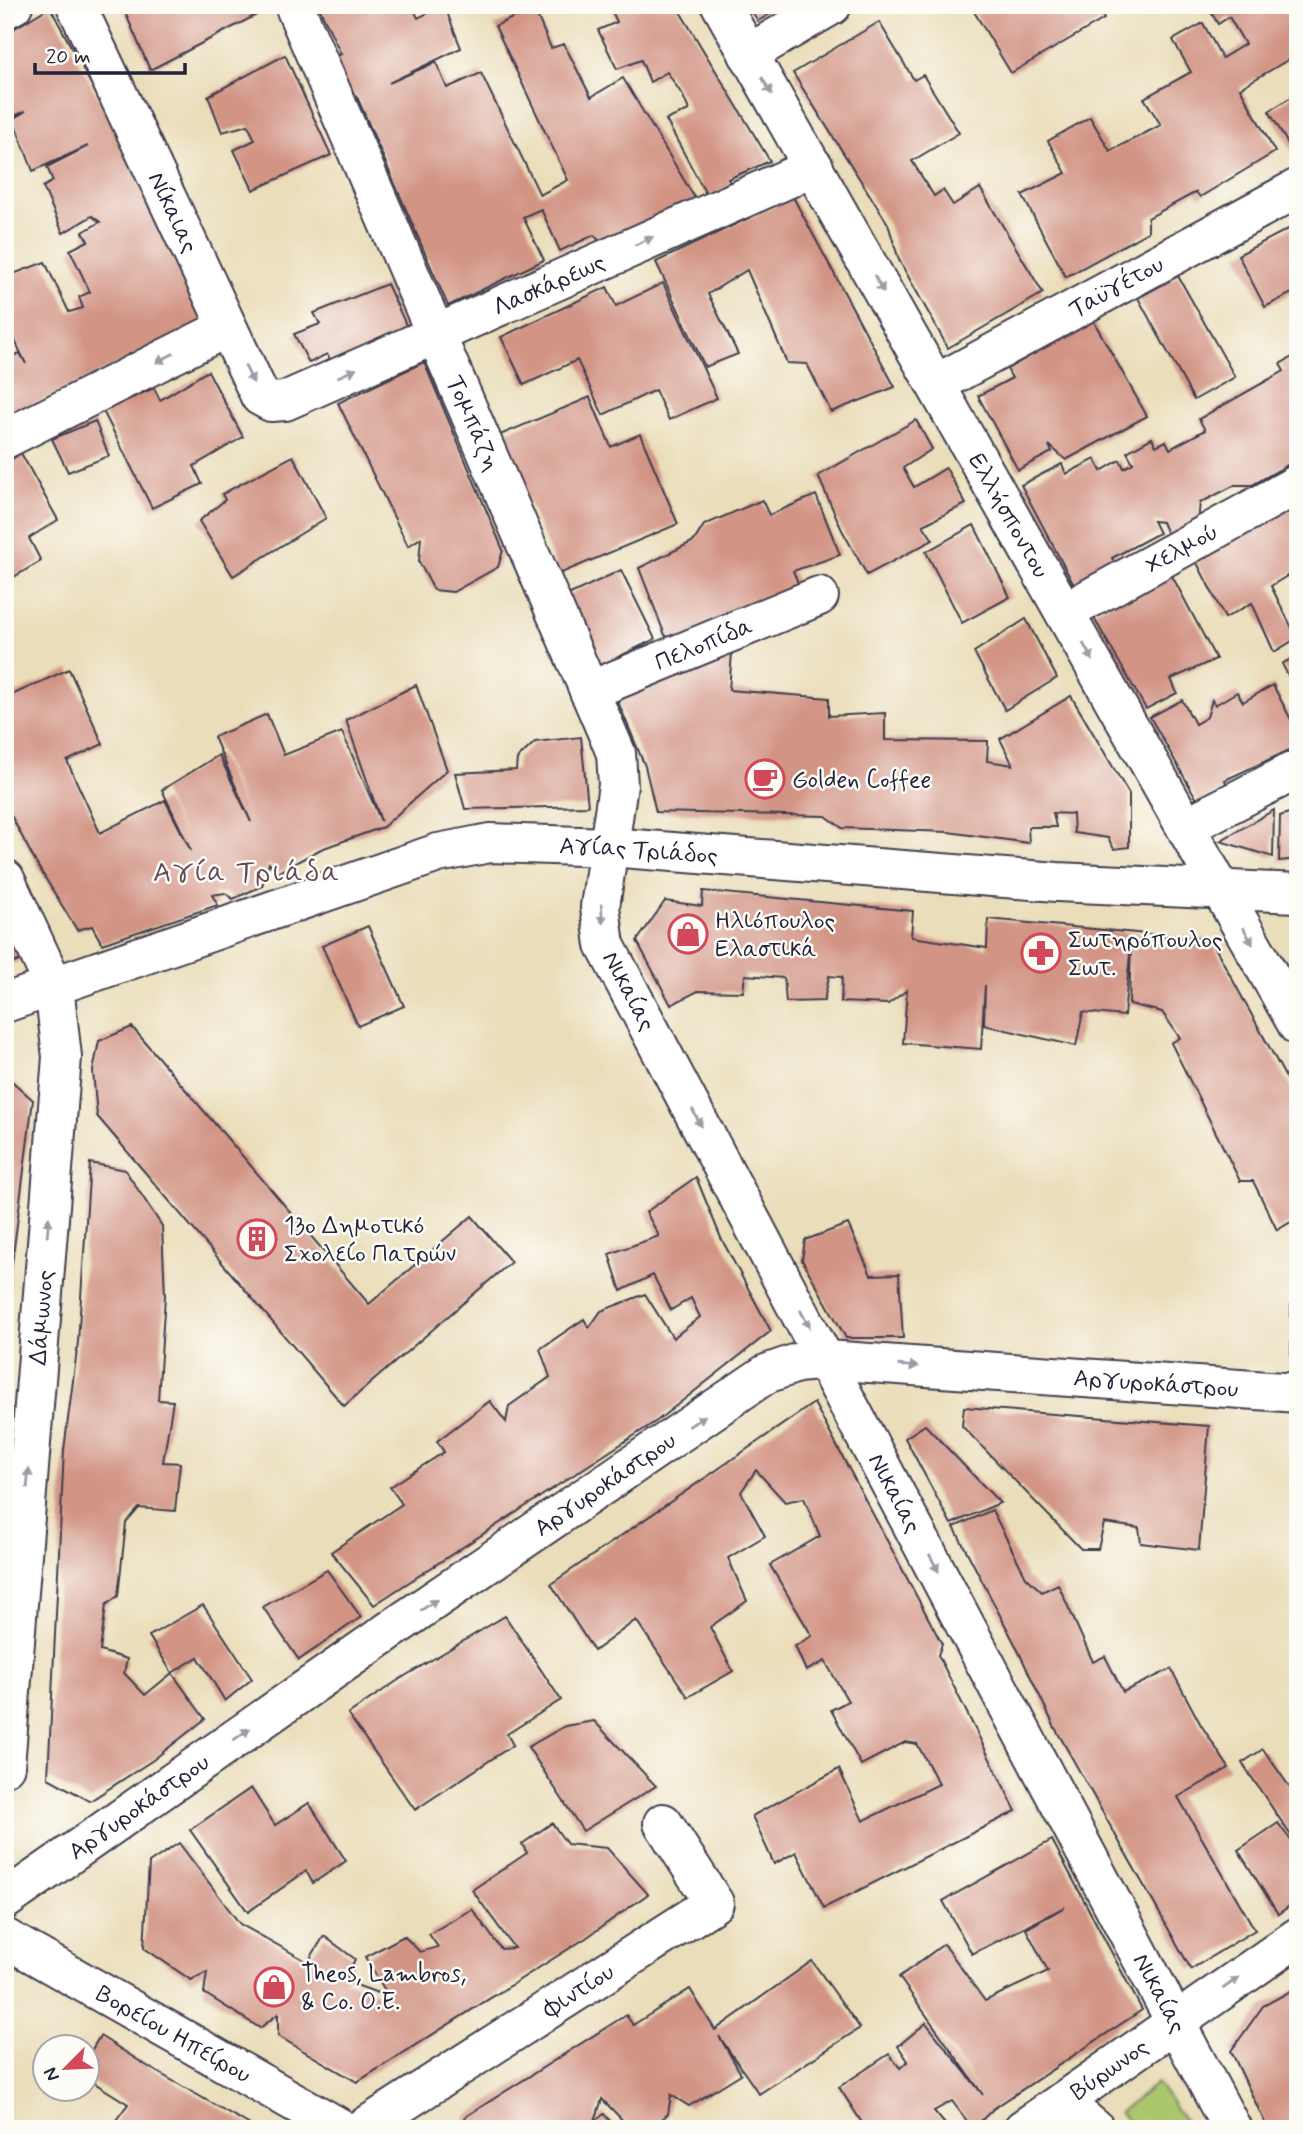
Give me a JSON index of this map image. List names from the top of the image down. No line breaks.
{"streets":{"street":["Νίκαιας","Λασκάρεως","Ταϋγέτου","Τομπάζη","Ελλήσποντου","Χελμού","Πελοπίδα","Αγίας Τριάδος","Νικαίας","Δάμωνος","Αργυροκάστρου","Φιντίου","Βορείου Ηπείρου","Βύρωνος"]},"crossings":[["Νίκαιας","Λασκάρεως"],["Λασκάρεως","Τομπάζη"],["Λασκάρεως","Ελλήσποντου"],["Ταϋγέτου","Ελλήσποντου"],["Τομπάζη","Πελοπίδα"],["Τομπάζη","Αγίας Τριάδος"],["Τομπάζη","Νικαίας"],["Ελλήσποντου","Χελμού"],["Ελλήσποντου","Αγίας Τριάδος"],["Αγίας Τριάδος","Νικαίας"],["Αγίας Τριάδος","Δάμωνος"],["Νικαίας","Αργυροκάστρου"],["Νικαίας","Βύρωνος"]],"one_way":["Λασκάρεως","Ελλήσποντου","Νικαίας","Δάμωνος","Αργυροκάστρου","Βύρωνος"],"districts":["Αγία Τριάδα"],"places":{"cafe":["Golden Coffee"],"shop":["Ηλιόπουλος Ελαστικά","Theos, Lambros, & Co. O.E."],"pharmacy":["Σωτηρόπουλος Σωτ."],"building":["13ο Δημοτικό Σχολείο Πατρών"]},"scale_bar":"20 m","north":"bottom left"}
